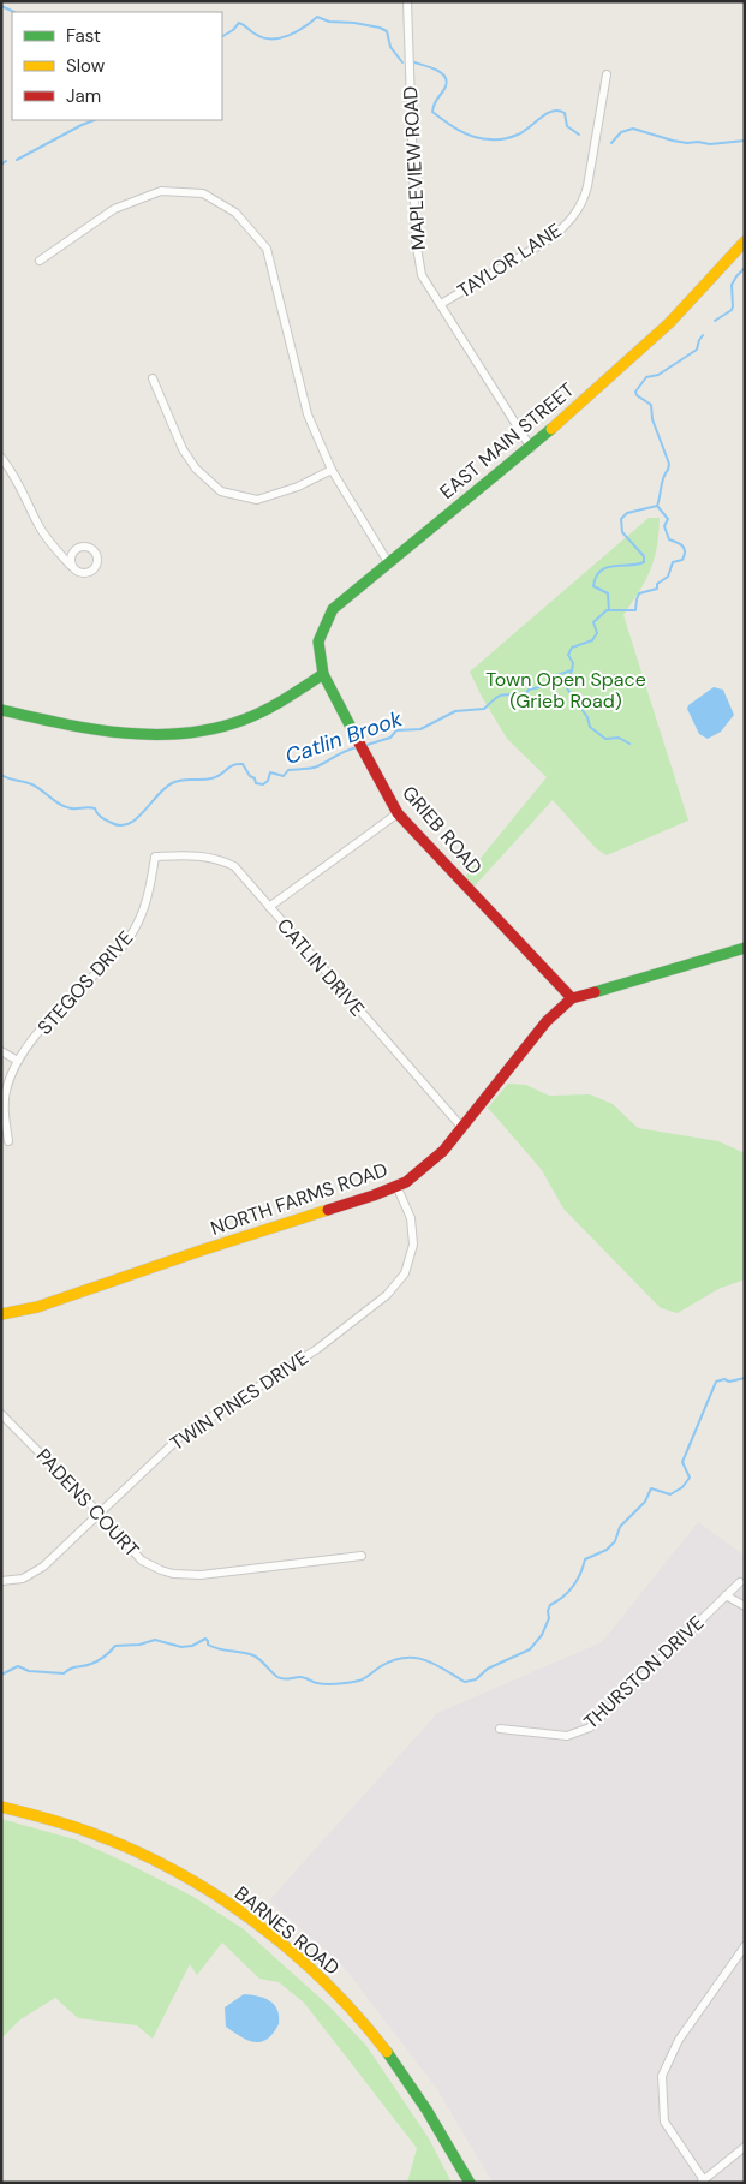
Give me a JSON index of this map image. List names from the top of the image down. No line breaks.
{"streets":{"main road":["EAST MAIN STREET","GRIEB ROAD","NORTH FARMS ROAD","BARNES ROAD"],"street":["MAPLEVIEW ROAD","TAYLOR LANE","CATLIN DRIVE","STEGOS DRIVE","TWIN PINES DRIVE","PADENS COURT","THURSTON DRIVE"]},"crossings":[["MAPLEVIEW ROAD","TAYLOR LANE"],["MAPLEVIEW ROAD","EAST MAIN STREET"],["EAST MAIN STREET","GRIEB ROAD"],["GRIEB ROAD","NORTH FARMS ROAD"],["CATLIN DRIVE","STEGOS DRIVE"],["CATLIN DRIVE","NORTH FARMS ROAD"],["NORTH FARMS ROAD","TWIN PINES DRIVE"],["TWIN PINES DRIVE","PADENS COURT"]],"water":["Catlin Brook"],"parks":["Town Open Space (Grieb Road)"],"legend":["Fast","Slow","Jam"]}
